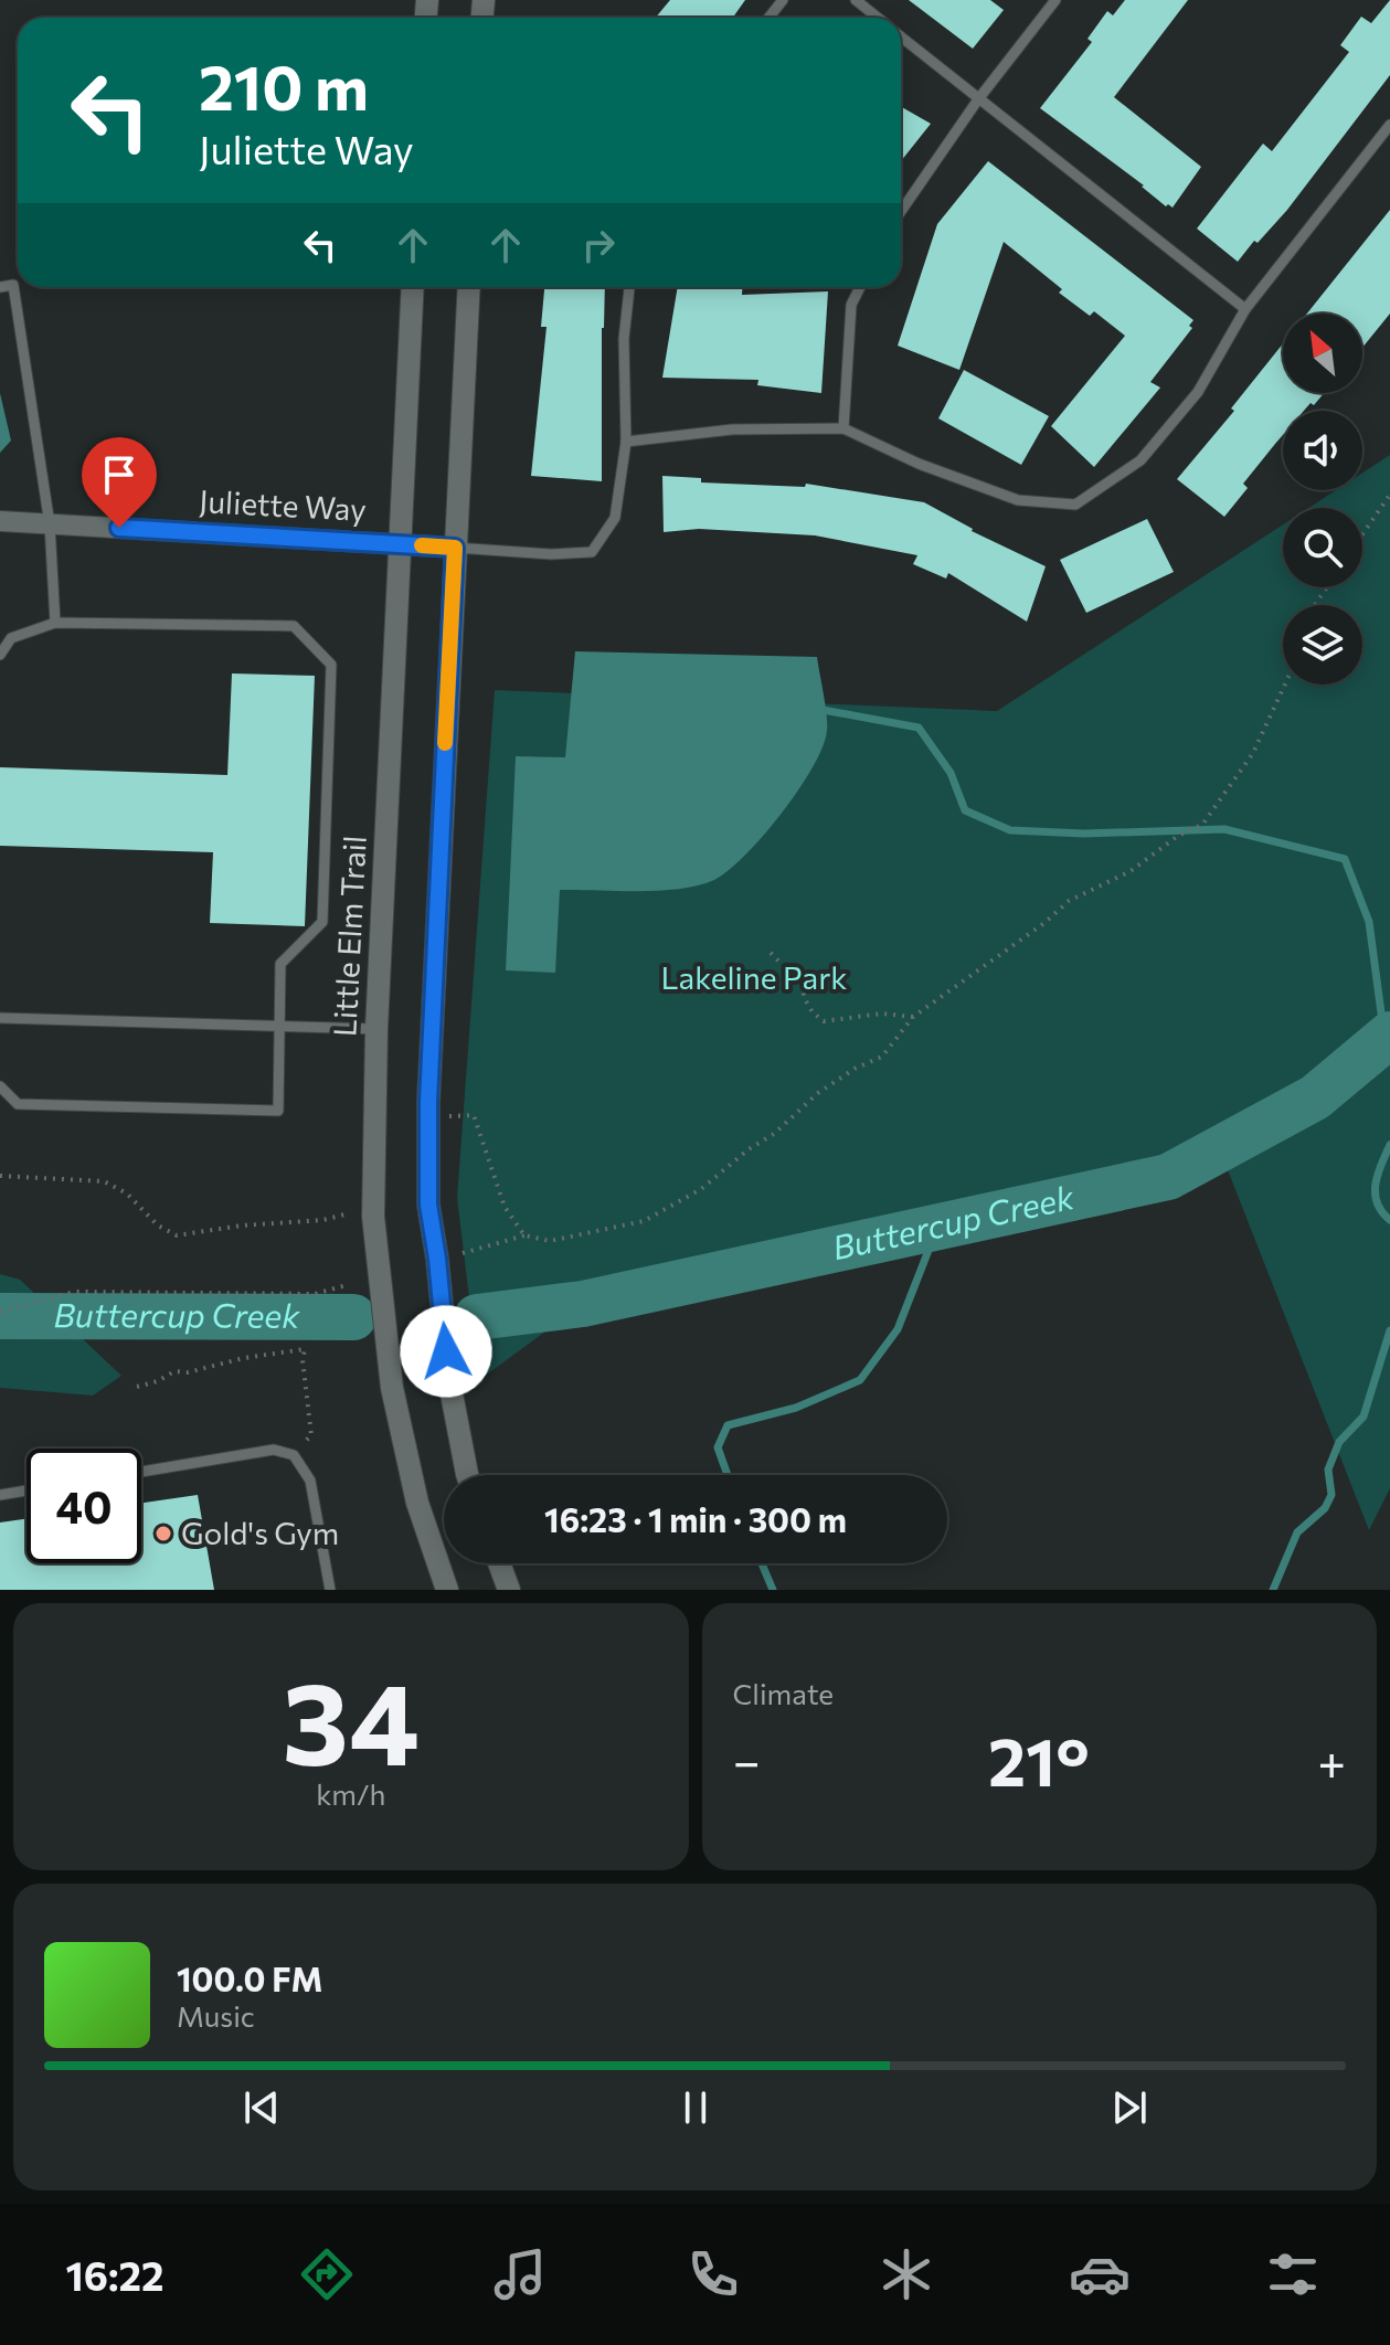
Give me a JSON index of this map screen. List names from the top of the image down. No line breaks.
{"streets":{"street":["Juliette Way","Little Elm Trail"]},"crossings":[["Juliette Way","Little Elm Trail"]],"water":["Buttercup Creek"],"parks":["Lakeline Park"],"places":["Gold's Gym"],"north":"top left","page":{"turn":["210 m","Juliette Way"],"limit":"40","trip":"16:23 · 1 min · 300 m","tile":[["34","km/h"],"Climate"],"heat":["−","21°","+"],"song":["100.0 FM","Music"],"tabs":"16:22"}}
